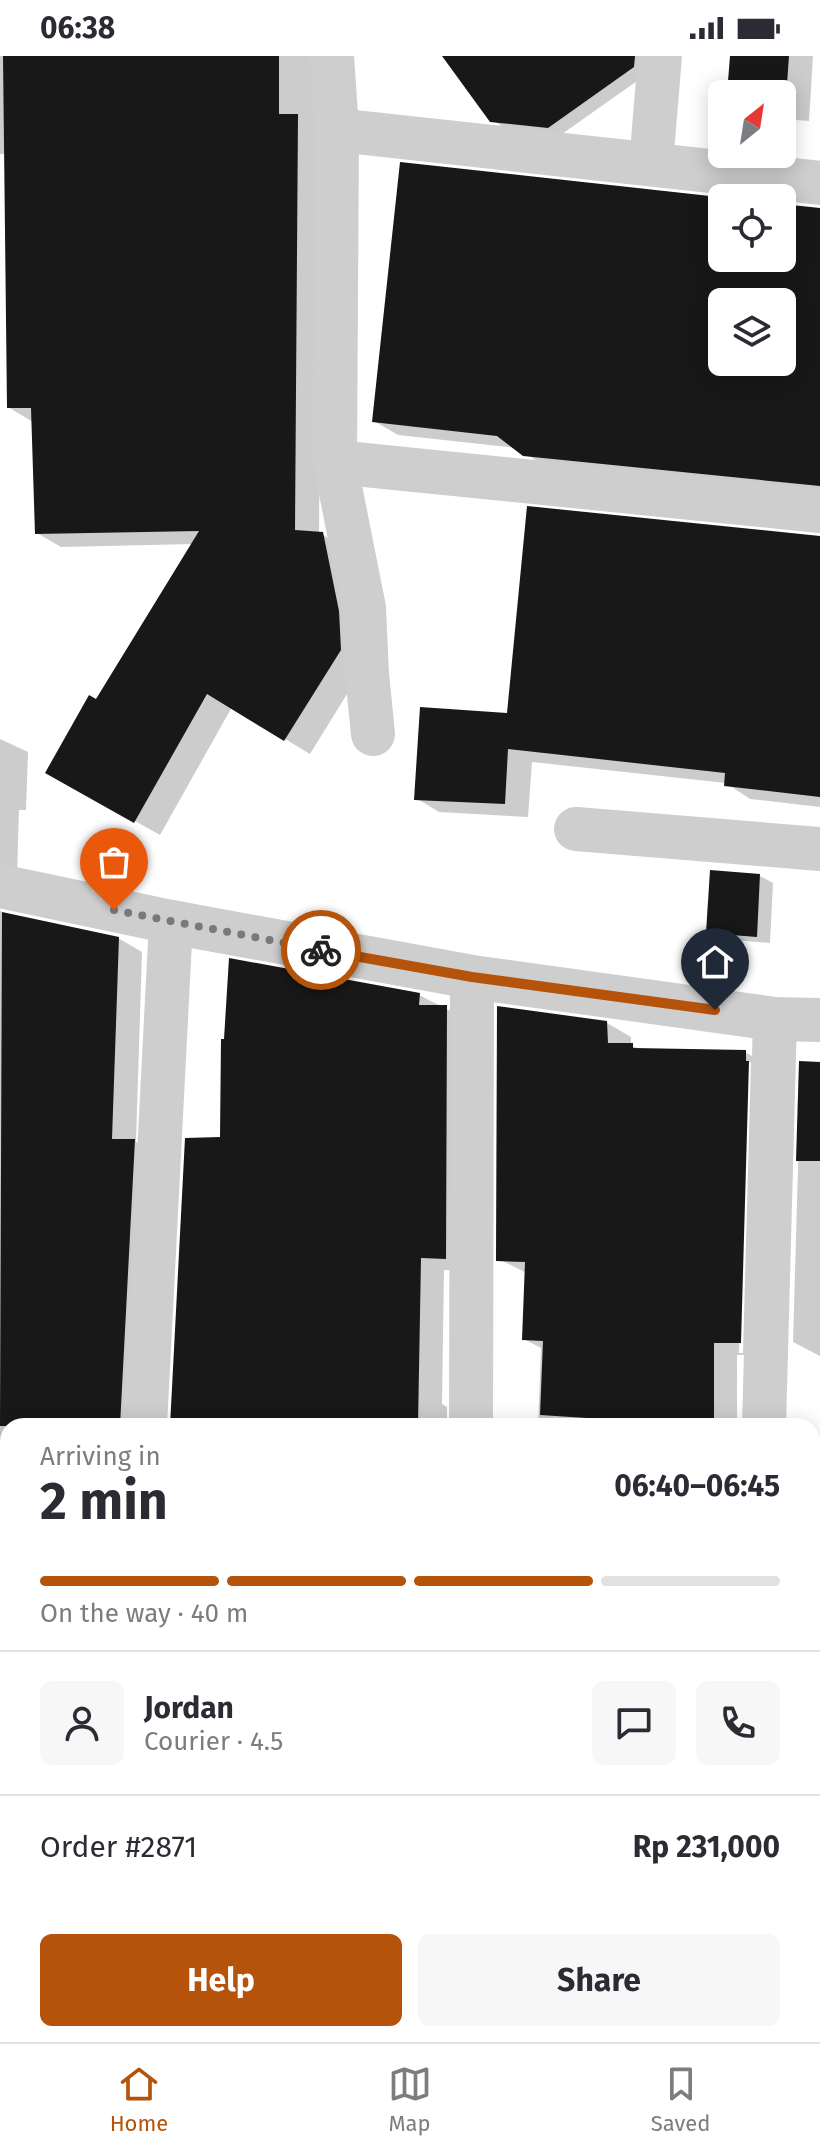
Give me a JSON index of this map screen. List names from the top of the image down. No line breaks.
{"north":"top right","page":{"status":"06:38","heading":["2 min","Arriving in","06:40–06:45"],"panel":["Jordan","Courier · 4.5","Order #2871","Rp 231,000"],"bar":"On the way · 40 m","buttons":["Help","Share"],"tabs":["Home","Map","Saved"]}}
